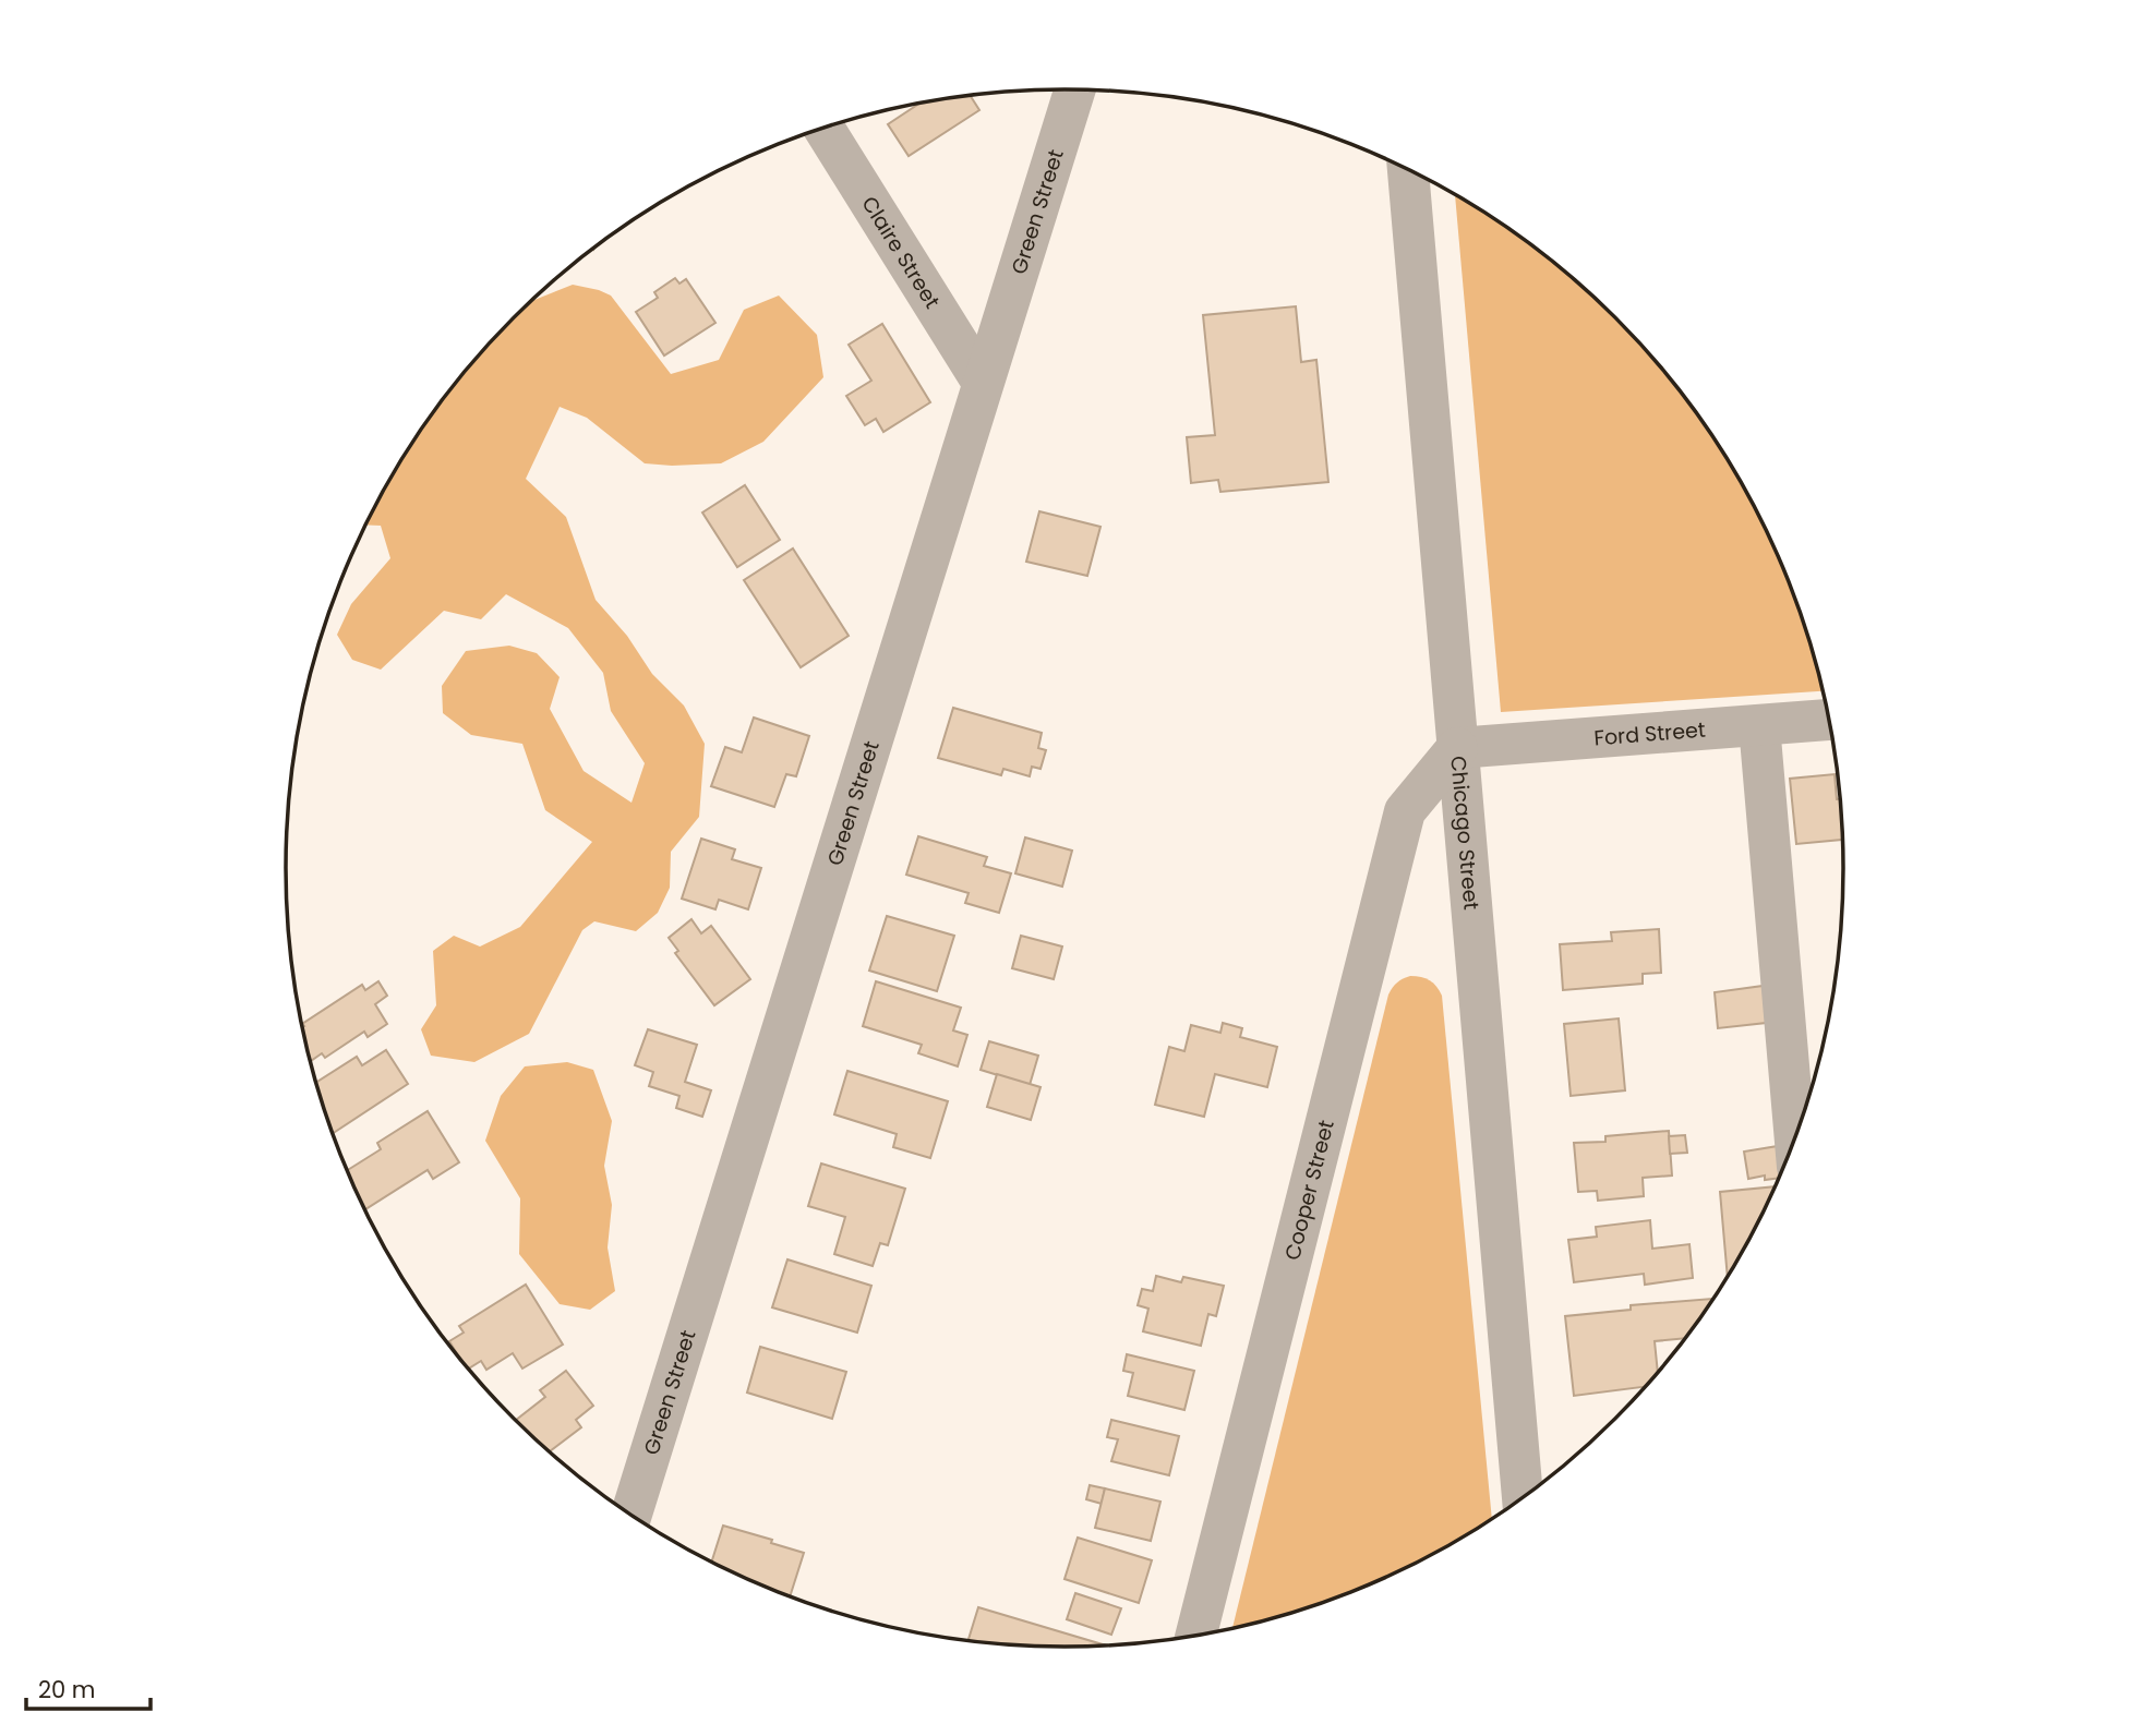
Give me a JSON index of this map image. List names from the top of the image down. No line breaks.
{"streets":{"street":["Green Street","Claire Street","Ford Street","Chicago Street","Cooper Street"]},"crossings":[["Green Street","Claire Street"],["Ford Street","Chicago Street"],["Ford Street","Cooper Street"],["Chicago Street","Cooper Street"]],"scale_bar":"20 m"}
